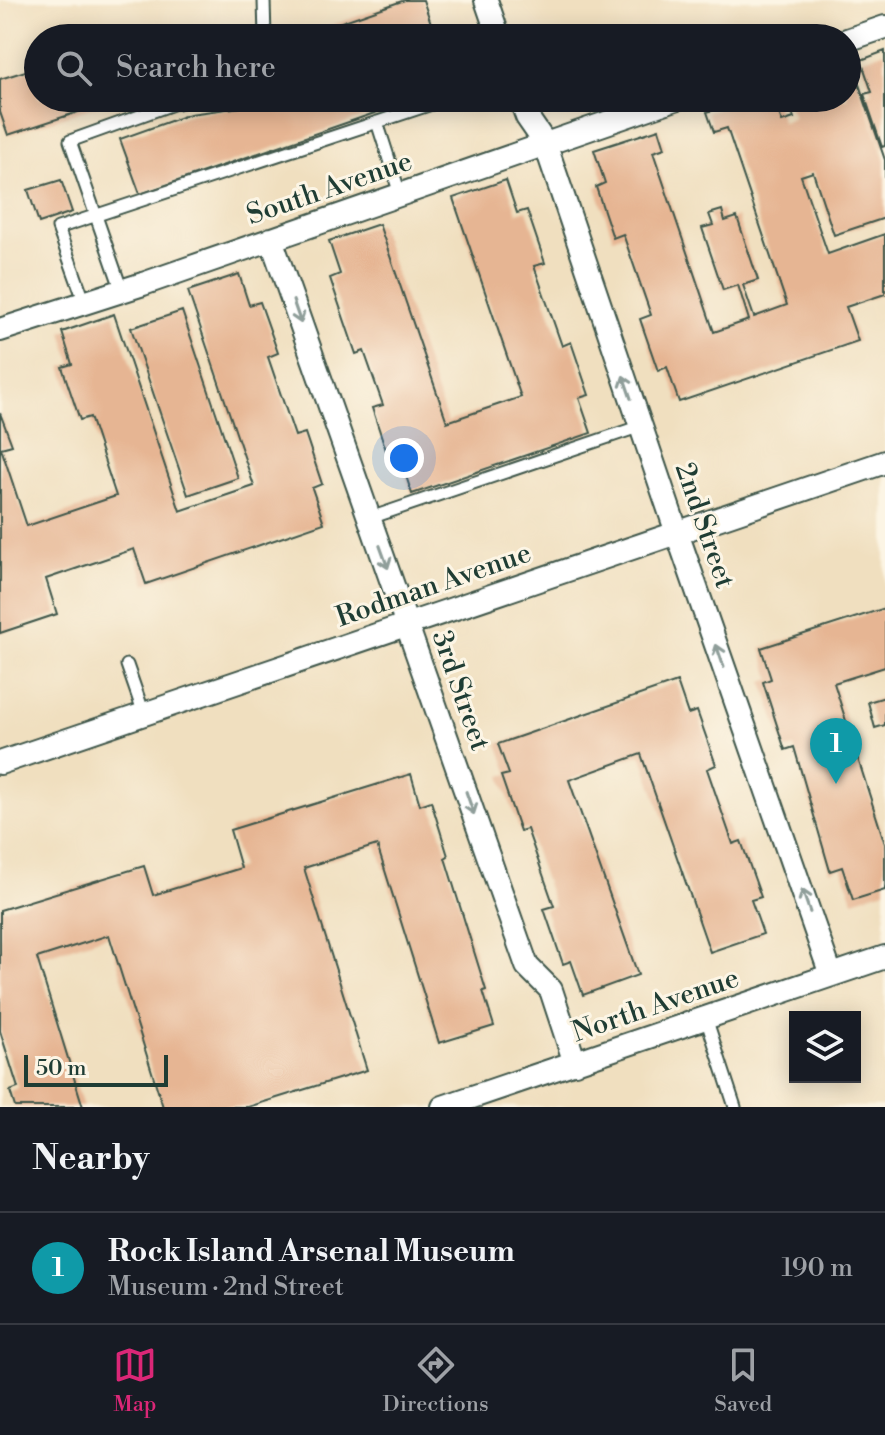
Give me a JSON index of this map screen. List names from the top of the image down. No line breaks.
{"streets":{"street":["South Avenue","2nd Street","Rodman Avenue","3rd Street","North Avenue"]},"crossings":[["South Avenue","2nd Street"],["South Avenue","3rd Street"],["2nd Street","Rodman Avenue"],["2nd Street","North Avenue"],["Rodman Avenue","3rd Street"],["3rd Street","North Avenue"]],"one_way":["2nd Street","3rd Street"],"scale_bar":"50 m","page":{"search":"Search here","pins":"1","scale":"50 m","heading":"Nearby","list":[{"mark":"1","name":"Rock Island Arsenal Museum","note":"Museum · 2nd Street","value":"190 m"}],"nav":["Map","Directions","Saved"]}}
